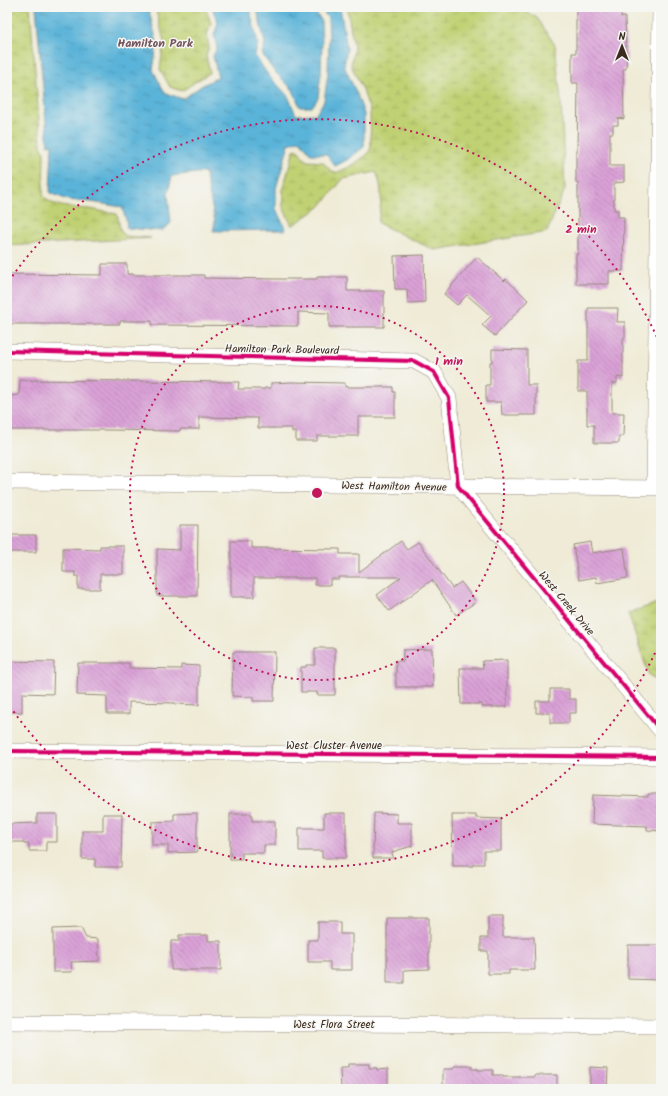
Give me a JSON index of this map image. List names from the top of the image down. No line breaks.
{"streets":{"street":["Hamilton Park Boulevard","West Hamilton Avenue","West Creek Drive","West Cluster Avenue","West Flora Street"]},"crossings":[["Hamilton Park Boulevard","West Hamilton Avenue"],["Hamilton Park Boulevard","West Creek Drive"],["West Hamilton Avenue","West Creek Drive"]],"districts":["Hamilton Park"],"north":"top","rings":["2 min","1 min"]}
